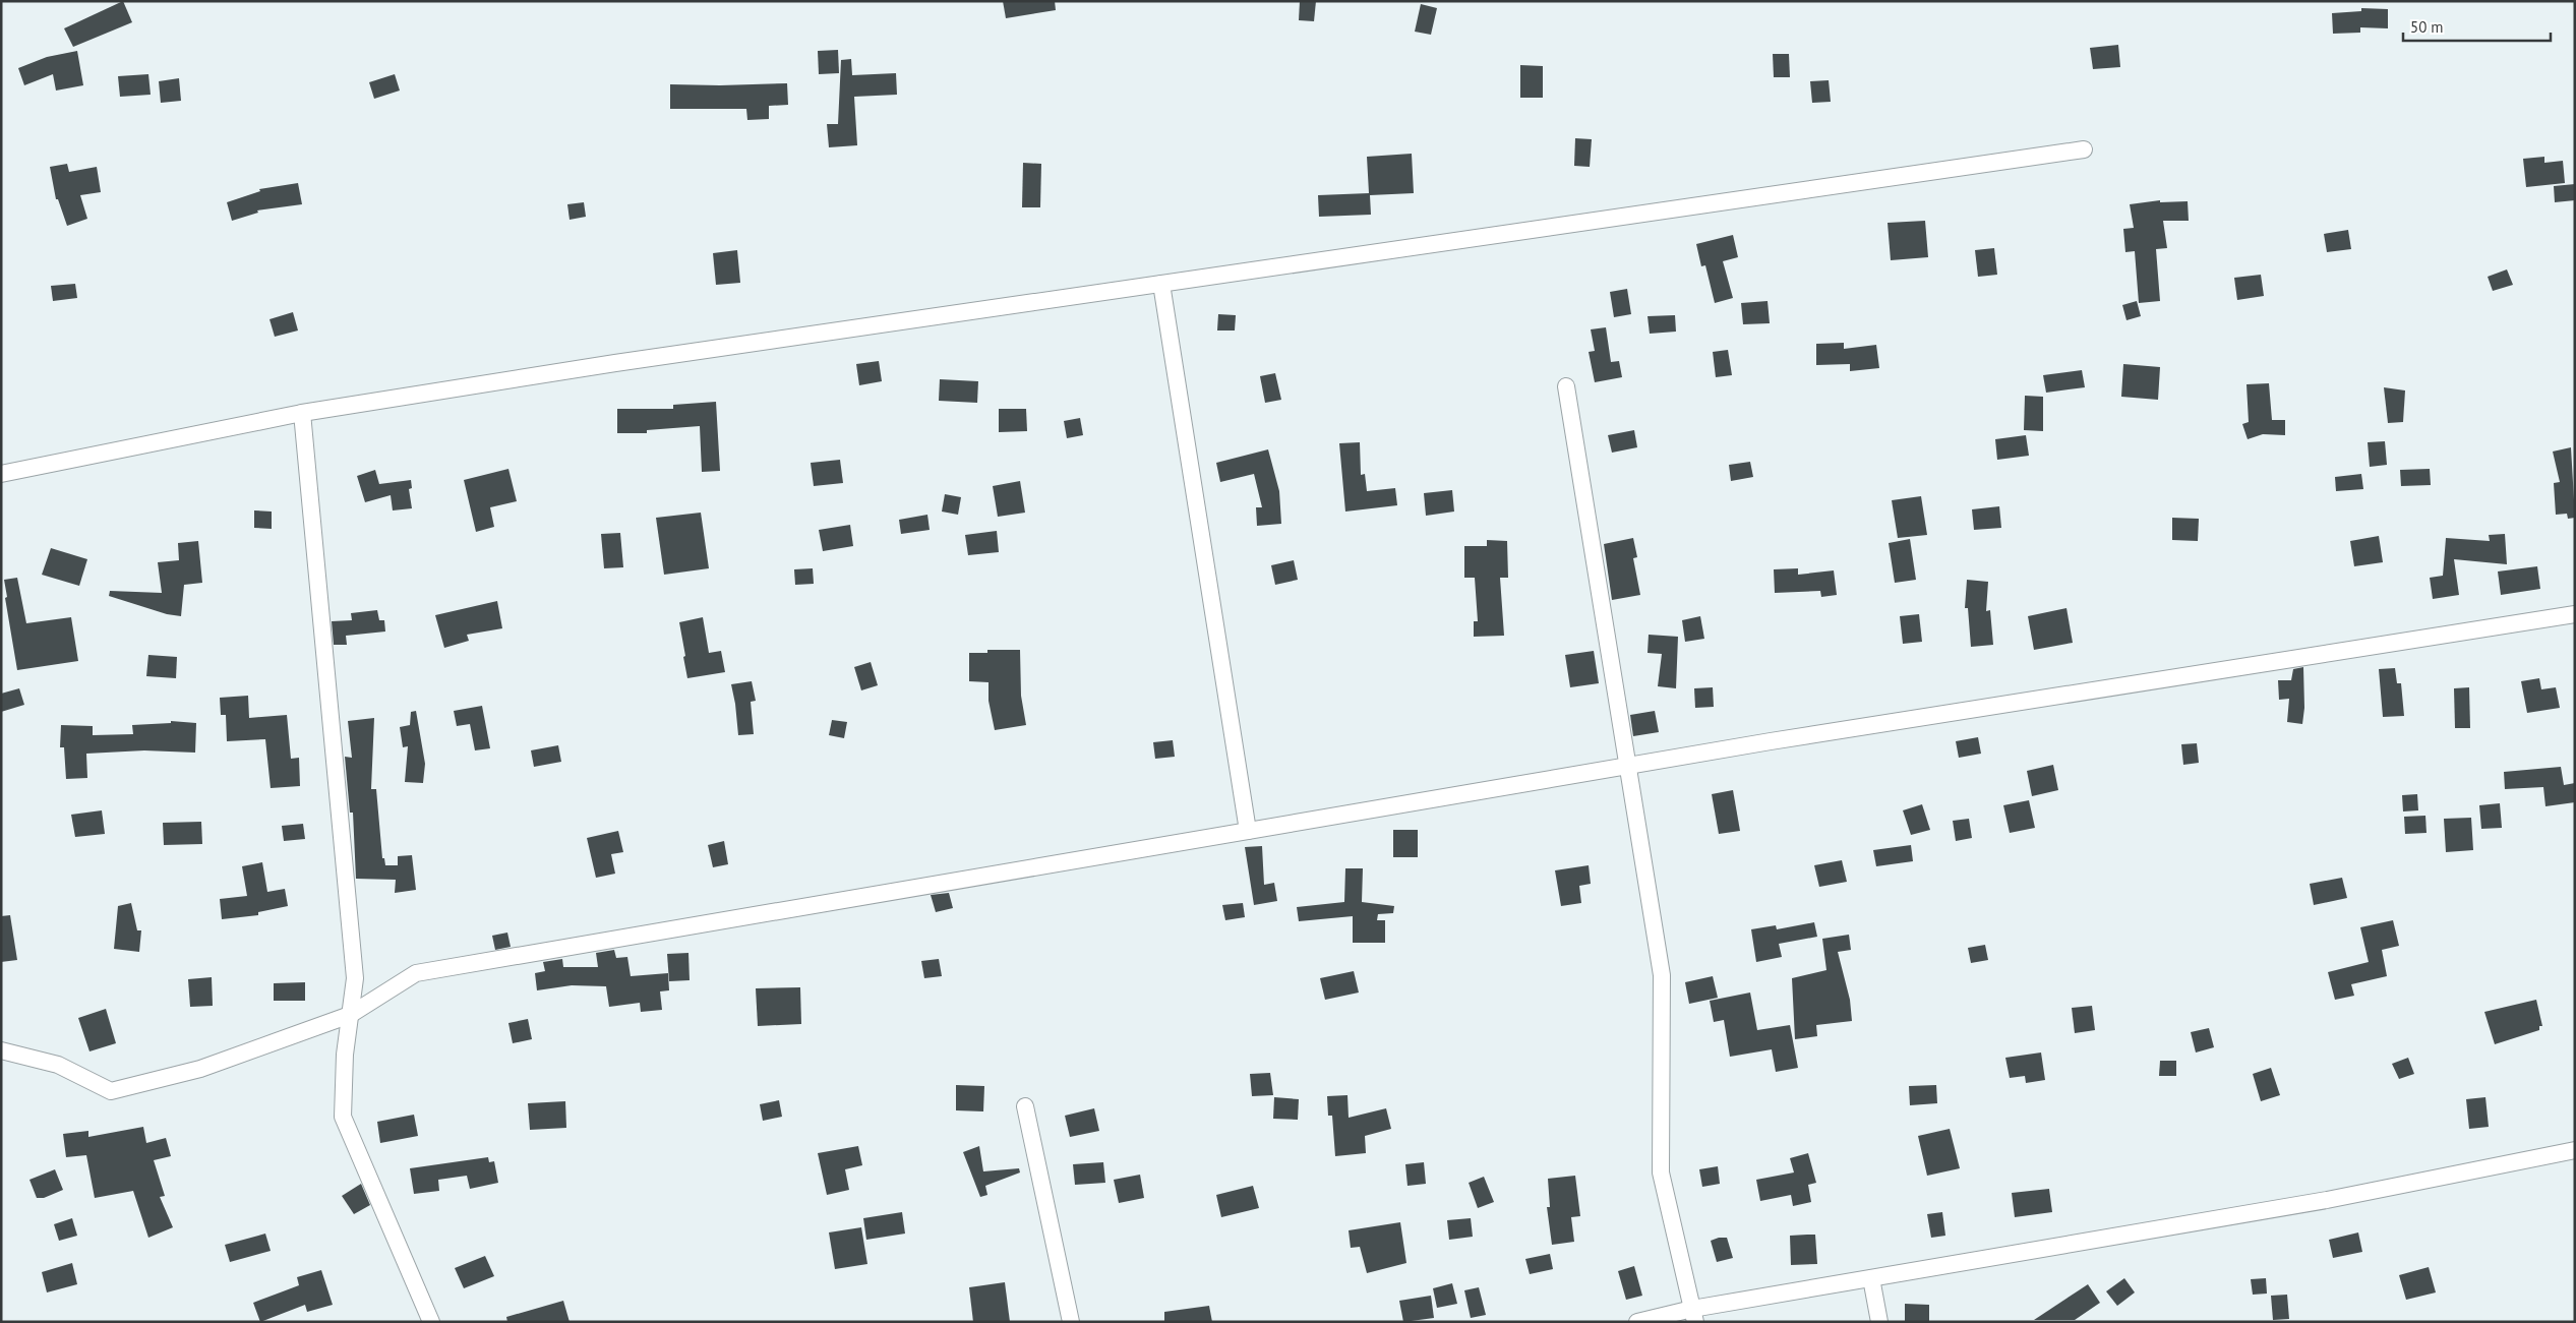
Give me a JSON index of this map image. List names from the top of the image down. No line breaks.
{"scale_bar":"50 m"}
